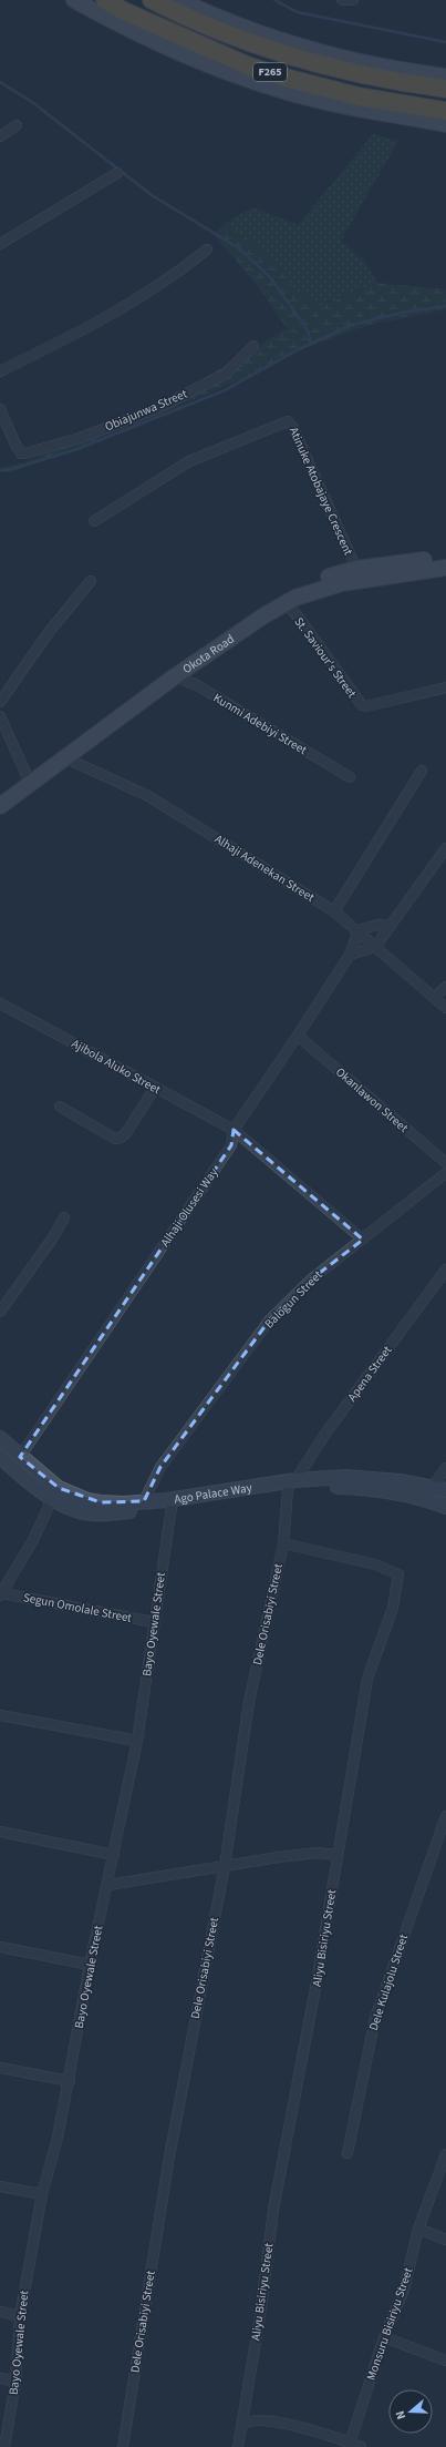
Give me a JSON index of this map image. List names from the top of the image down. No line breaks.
{"streets":{"highway":["F265"],"main road":["Okota Road","Ago Palace Way"],"street":["Obiajunwa Street","Atinuke Atobajaye Crescent","St. Saviour's Street","Kunmi Adebiyi Street","Alhaji Adenekan Street","Ajibola Aluko Street","Okanlawon Street","Alhaji Olusesi Way","Balogun Street","Apena Street","Segun Omolale Street","Dele Orisabiyi Street","Bayo Oyewale Street","Aliyu Bisiriyu Street","Dele Kulajolu Street","Monsuru Bisiriyu Street"]},"crossings":[["Atinuke Atobajaye Crescent","Okota Road"],["Okota Road","St. Saviour's Street"],["Okota Road","Kunmi Adebiyi Street"],["Okota Road","Alhaji Adenekan Street"],["Alhaji Adenekan Street","Alhaji Olusesi Way"],["Ajibola Aluko Street","Alhaji Olusesi Way"],["Ajibola Aluko Street","Balogun Street"],["Okanlawon Street","Alhaji Olusesi Way"],["Alhaji Olusesi Way","Ago Palace Way"],["Balogun Street","Ago Palace Way"],["Apena Street","Ago Palace Way"],["Apena Street","Dele Orisabiyi Street"],["Ago Palace Way","Dele Orisabiyi Street"],["Ago Palace Way","Bayo Oyewale Street"],["Segun Omolale Street","Bayo Oyewale Street"],["Dele Orisabiyi Street","Aliyu Bisiriyu Street"]],"north":"left"}
